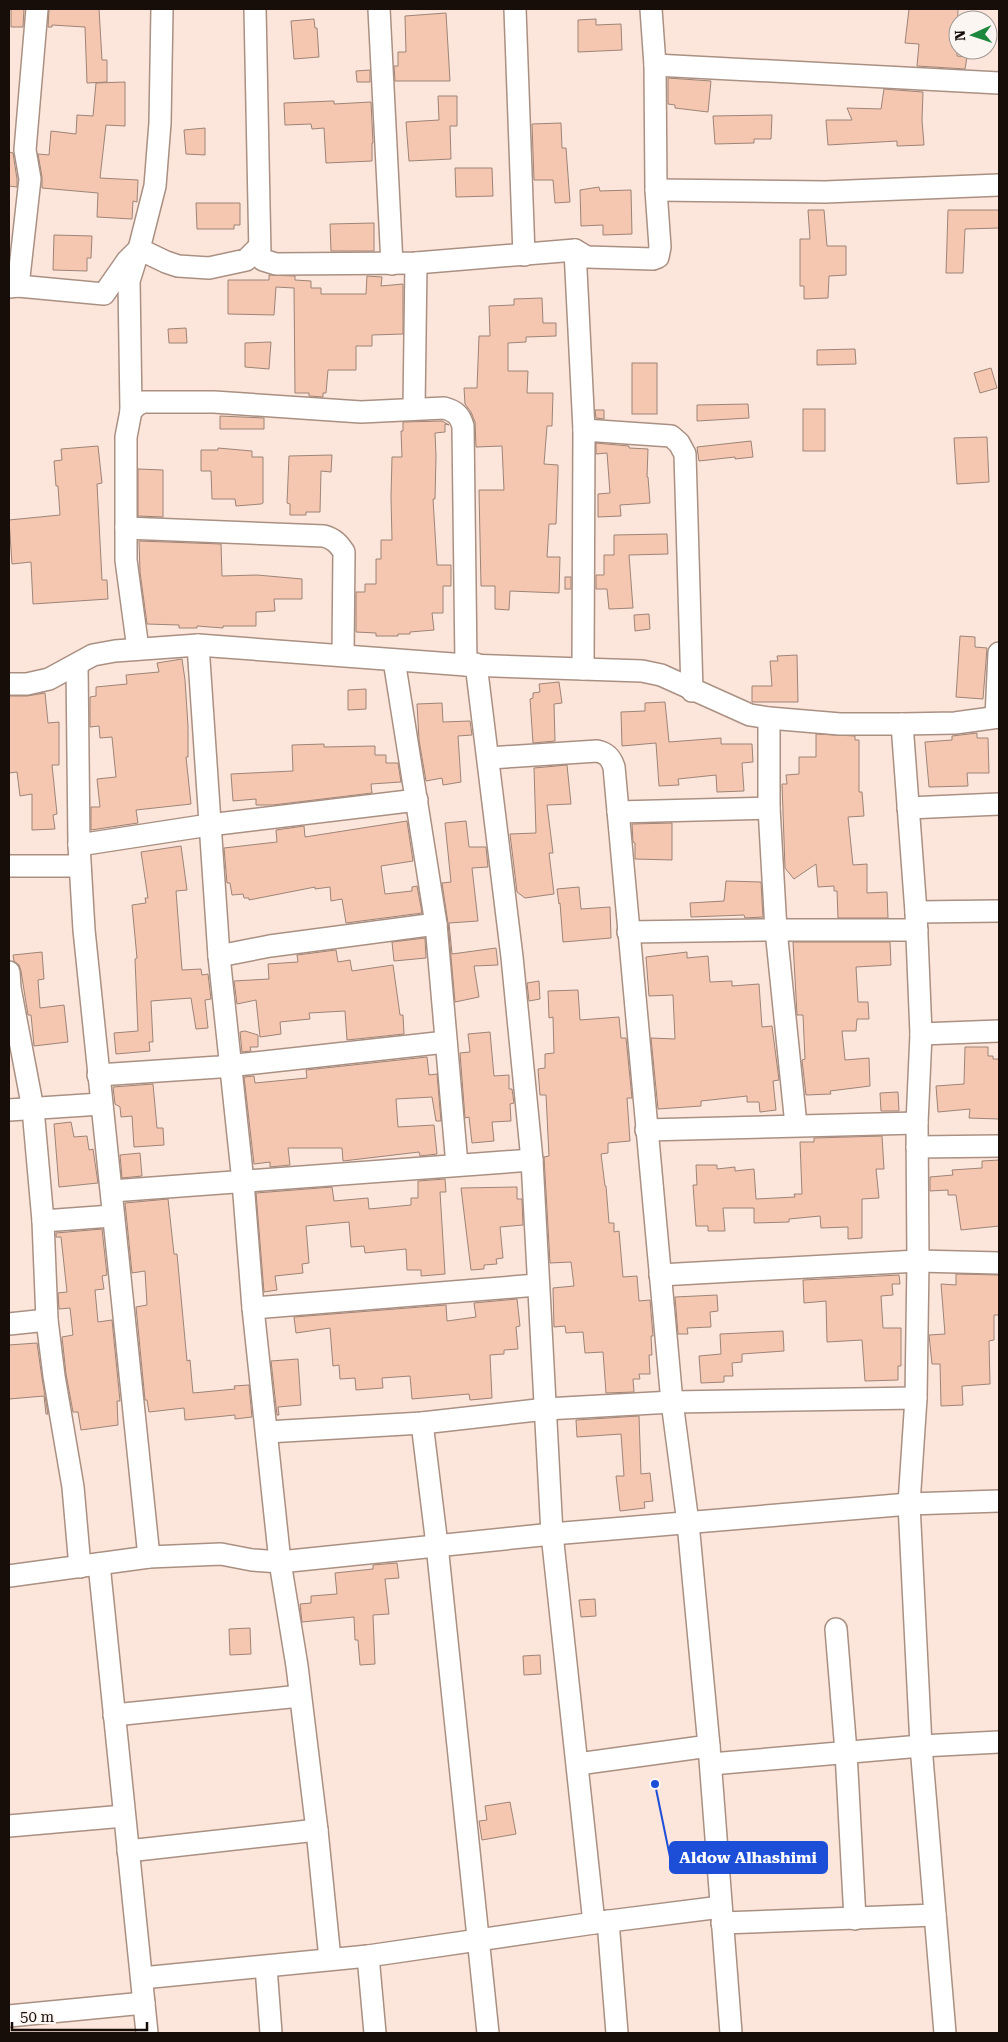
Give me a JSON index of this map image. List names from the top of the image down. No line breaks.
{"places":["Aldow Alhashimi"],"scale_bar":"50 m","north":"left"}
